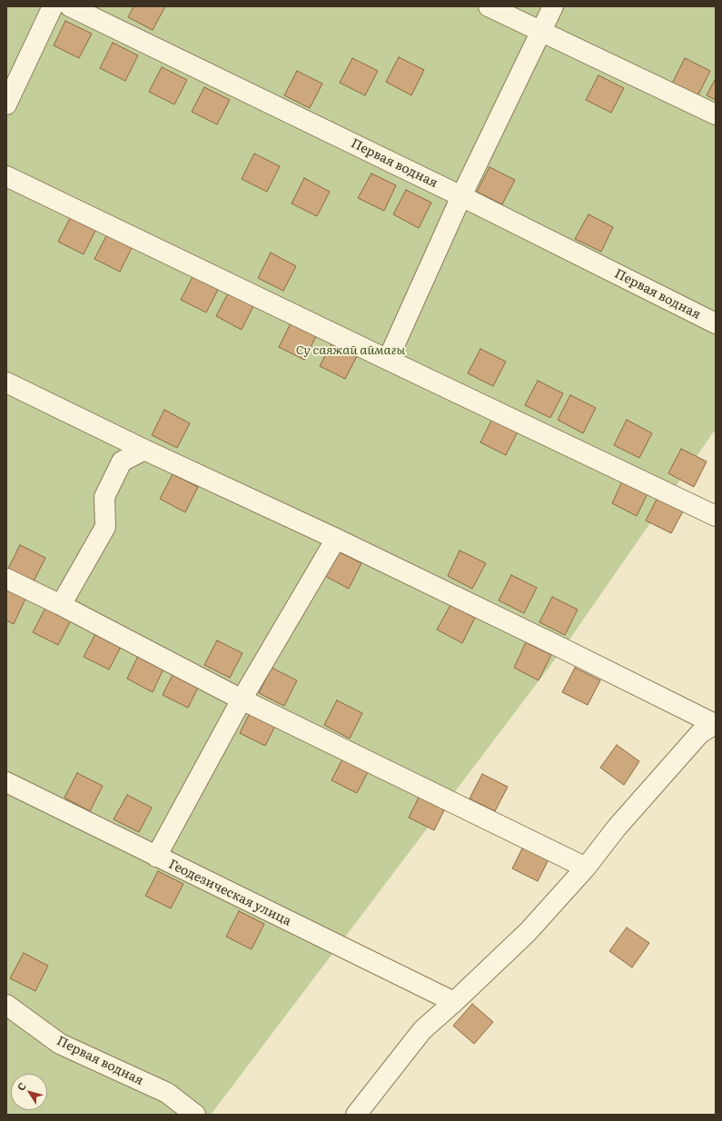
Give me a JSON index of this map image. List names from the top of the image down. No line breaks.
{"streets":{"street":["Первая водная","Геодезическая улица"]},"parks":["Су саяжай аймағы"],"north":"top left"}
